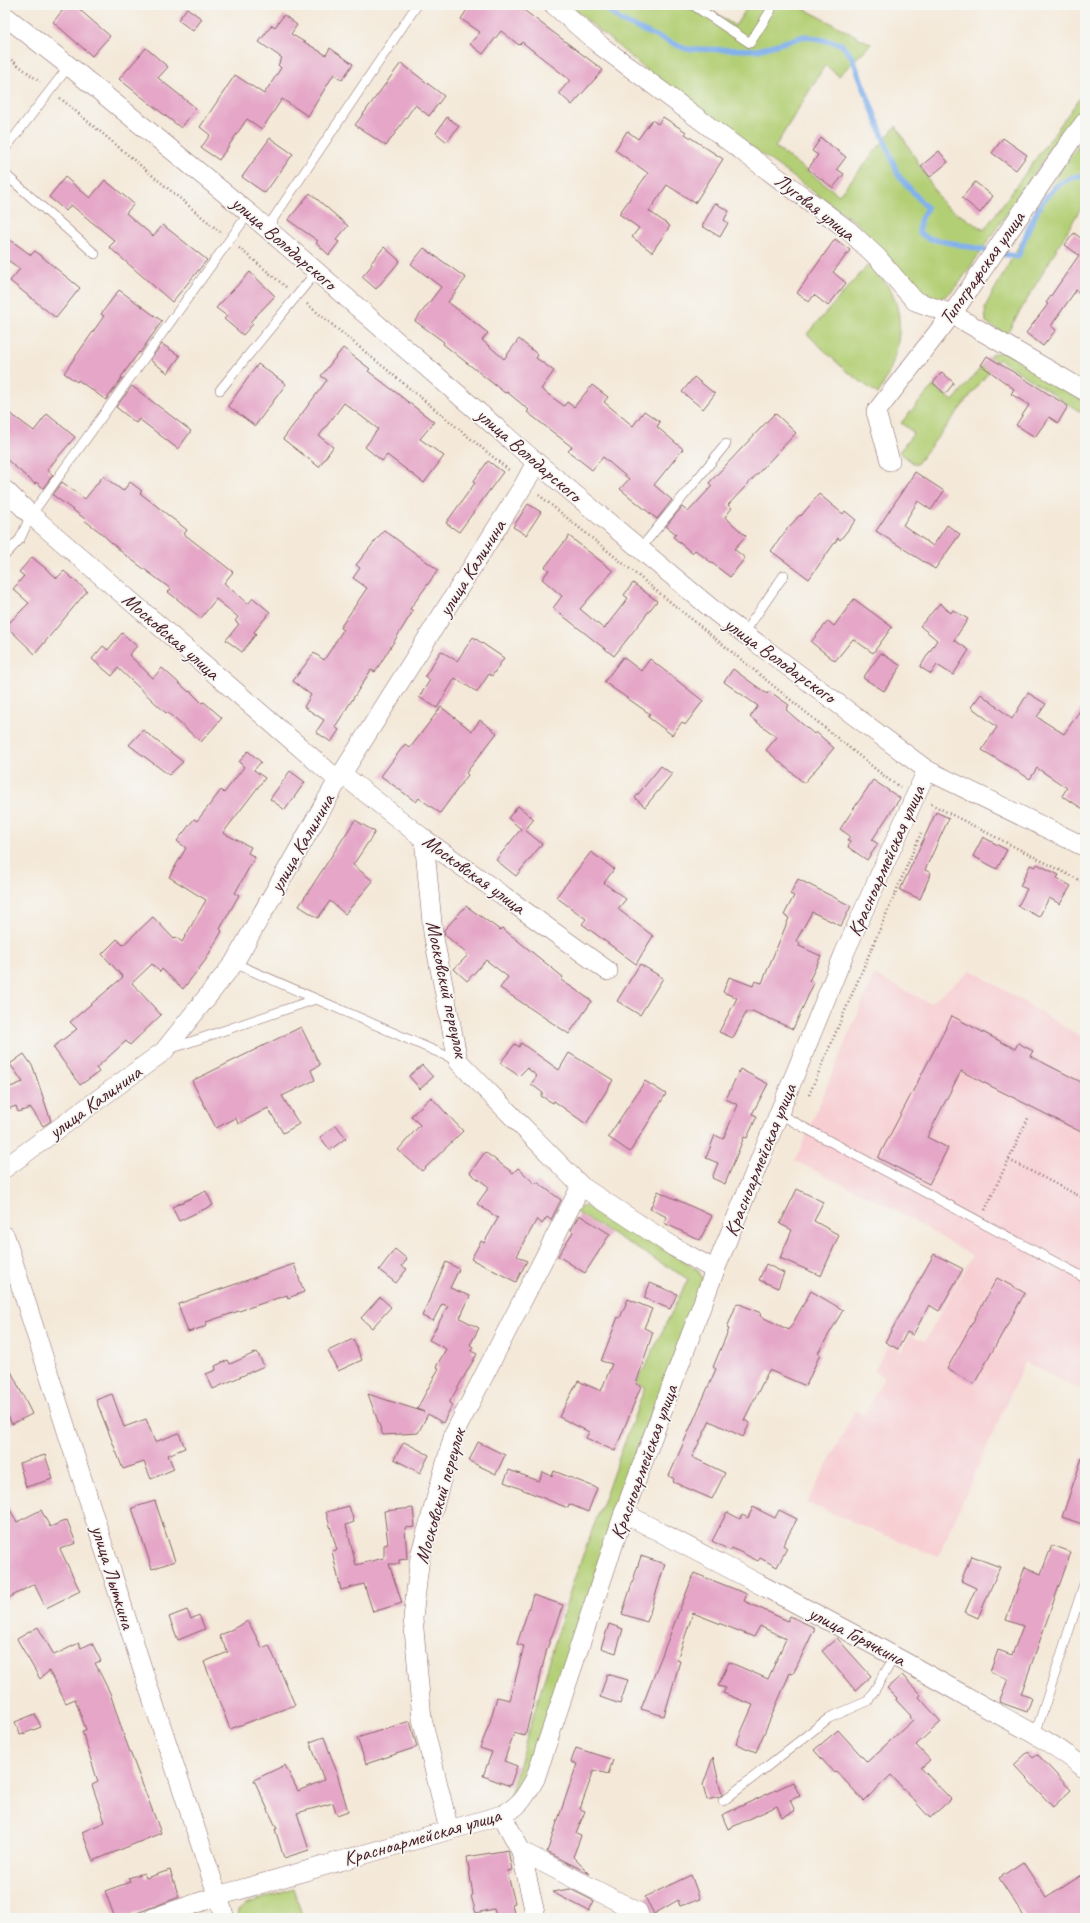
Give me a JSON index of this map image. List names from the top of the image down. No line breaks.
{"streets":{"street":["Луговая улица","улица Володарского","Типографская улица","улица Калинина","Московская улица","Красноармейская улица","Московский переулок","улица Лыткина","улица Горячкина"]},"crossings":[["Луговая улица","Типографская улица"],["улица Володарского","улица Калинина"],["улица Володарского","Красноармейская улица"],["улица Калинина","Московская улица"],["Московская улица","Московский переулок"],["Красноармейская улица","Московский переулок"],["Красноармейская улица","улица Лыткина"],["Красноармейская улица","улица Горячкина"]]}
